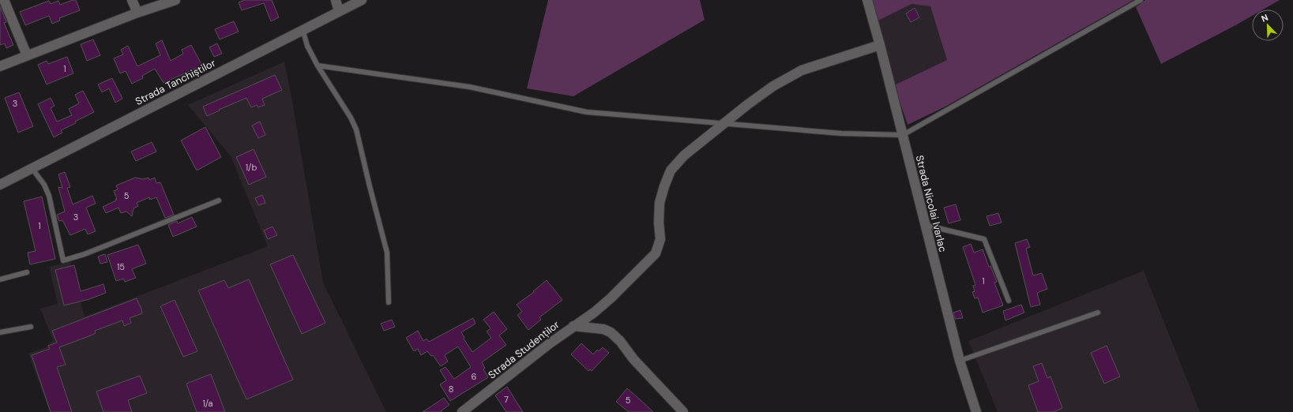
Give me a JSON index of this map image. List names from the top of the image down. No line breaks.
{"streets":{"street":["Strada Tanchiștilor","Strada Nicolai Ivarlac","Strada Studenților"]},"house_numbers":["1","3","1/b","5","3","1","15","1","6","8","7","5","1/a"],"north":"top left"}
